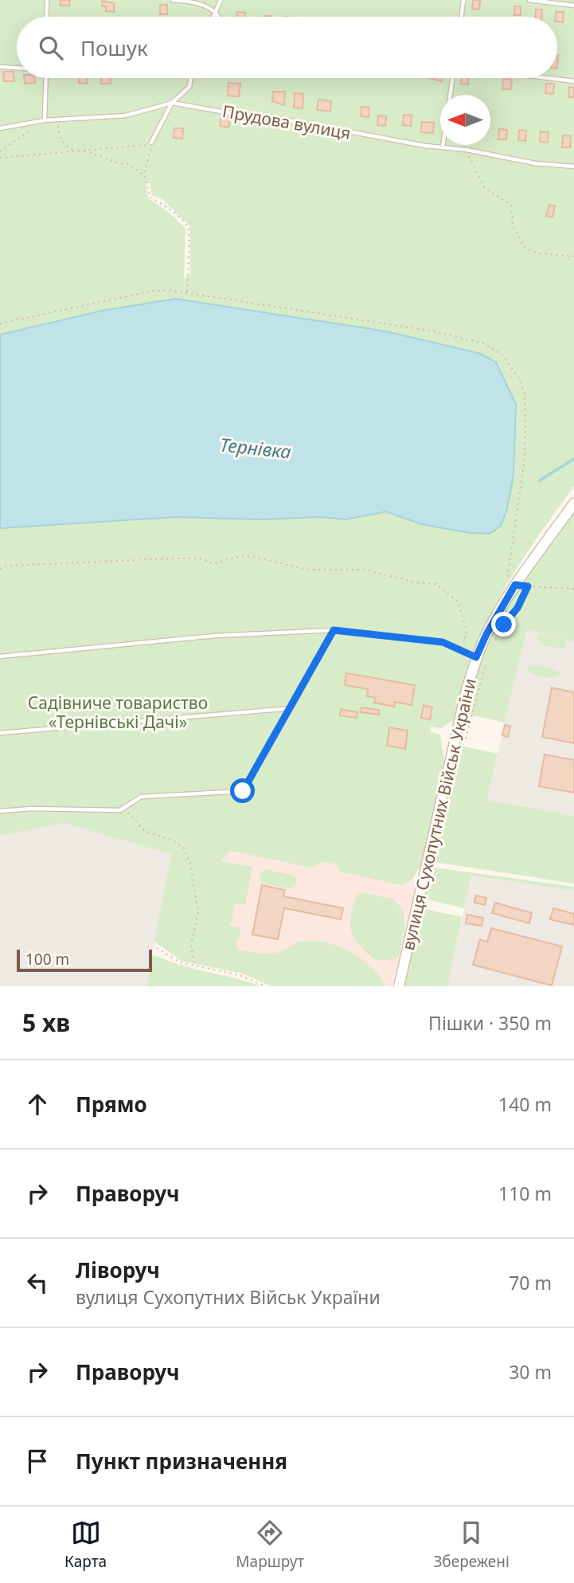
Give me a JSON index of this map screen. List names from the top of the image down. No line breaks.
{"streets":{"street":["вулиця Сухопутних Військ України"],"lane":["Прудова вулиця"]},"water":["Тернівка"],"parks":["Садівниче товариство «Тернівські Дачі»"],"scale_bar":"100 m","north":"left","page":{"search":"Пошук","scale":"100 m","heading":["5 хв","Пішки · 350 m"],"list":[["Прямо","140 m"],["Праворуч","110 m"],["Ліворуч","вулиця Сухопутних Військ України","70 m"],["Праворуч","30 m"],"Пункт призначення"],"nav":["Карта","Маршрут","Збережені"]}}
